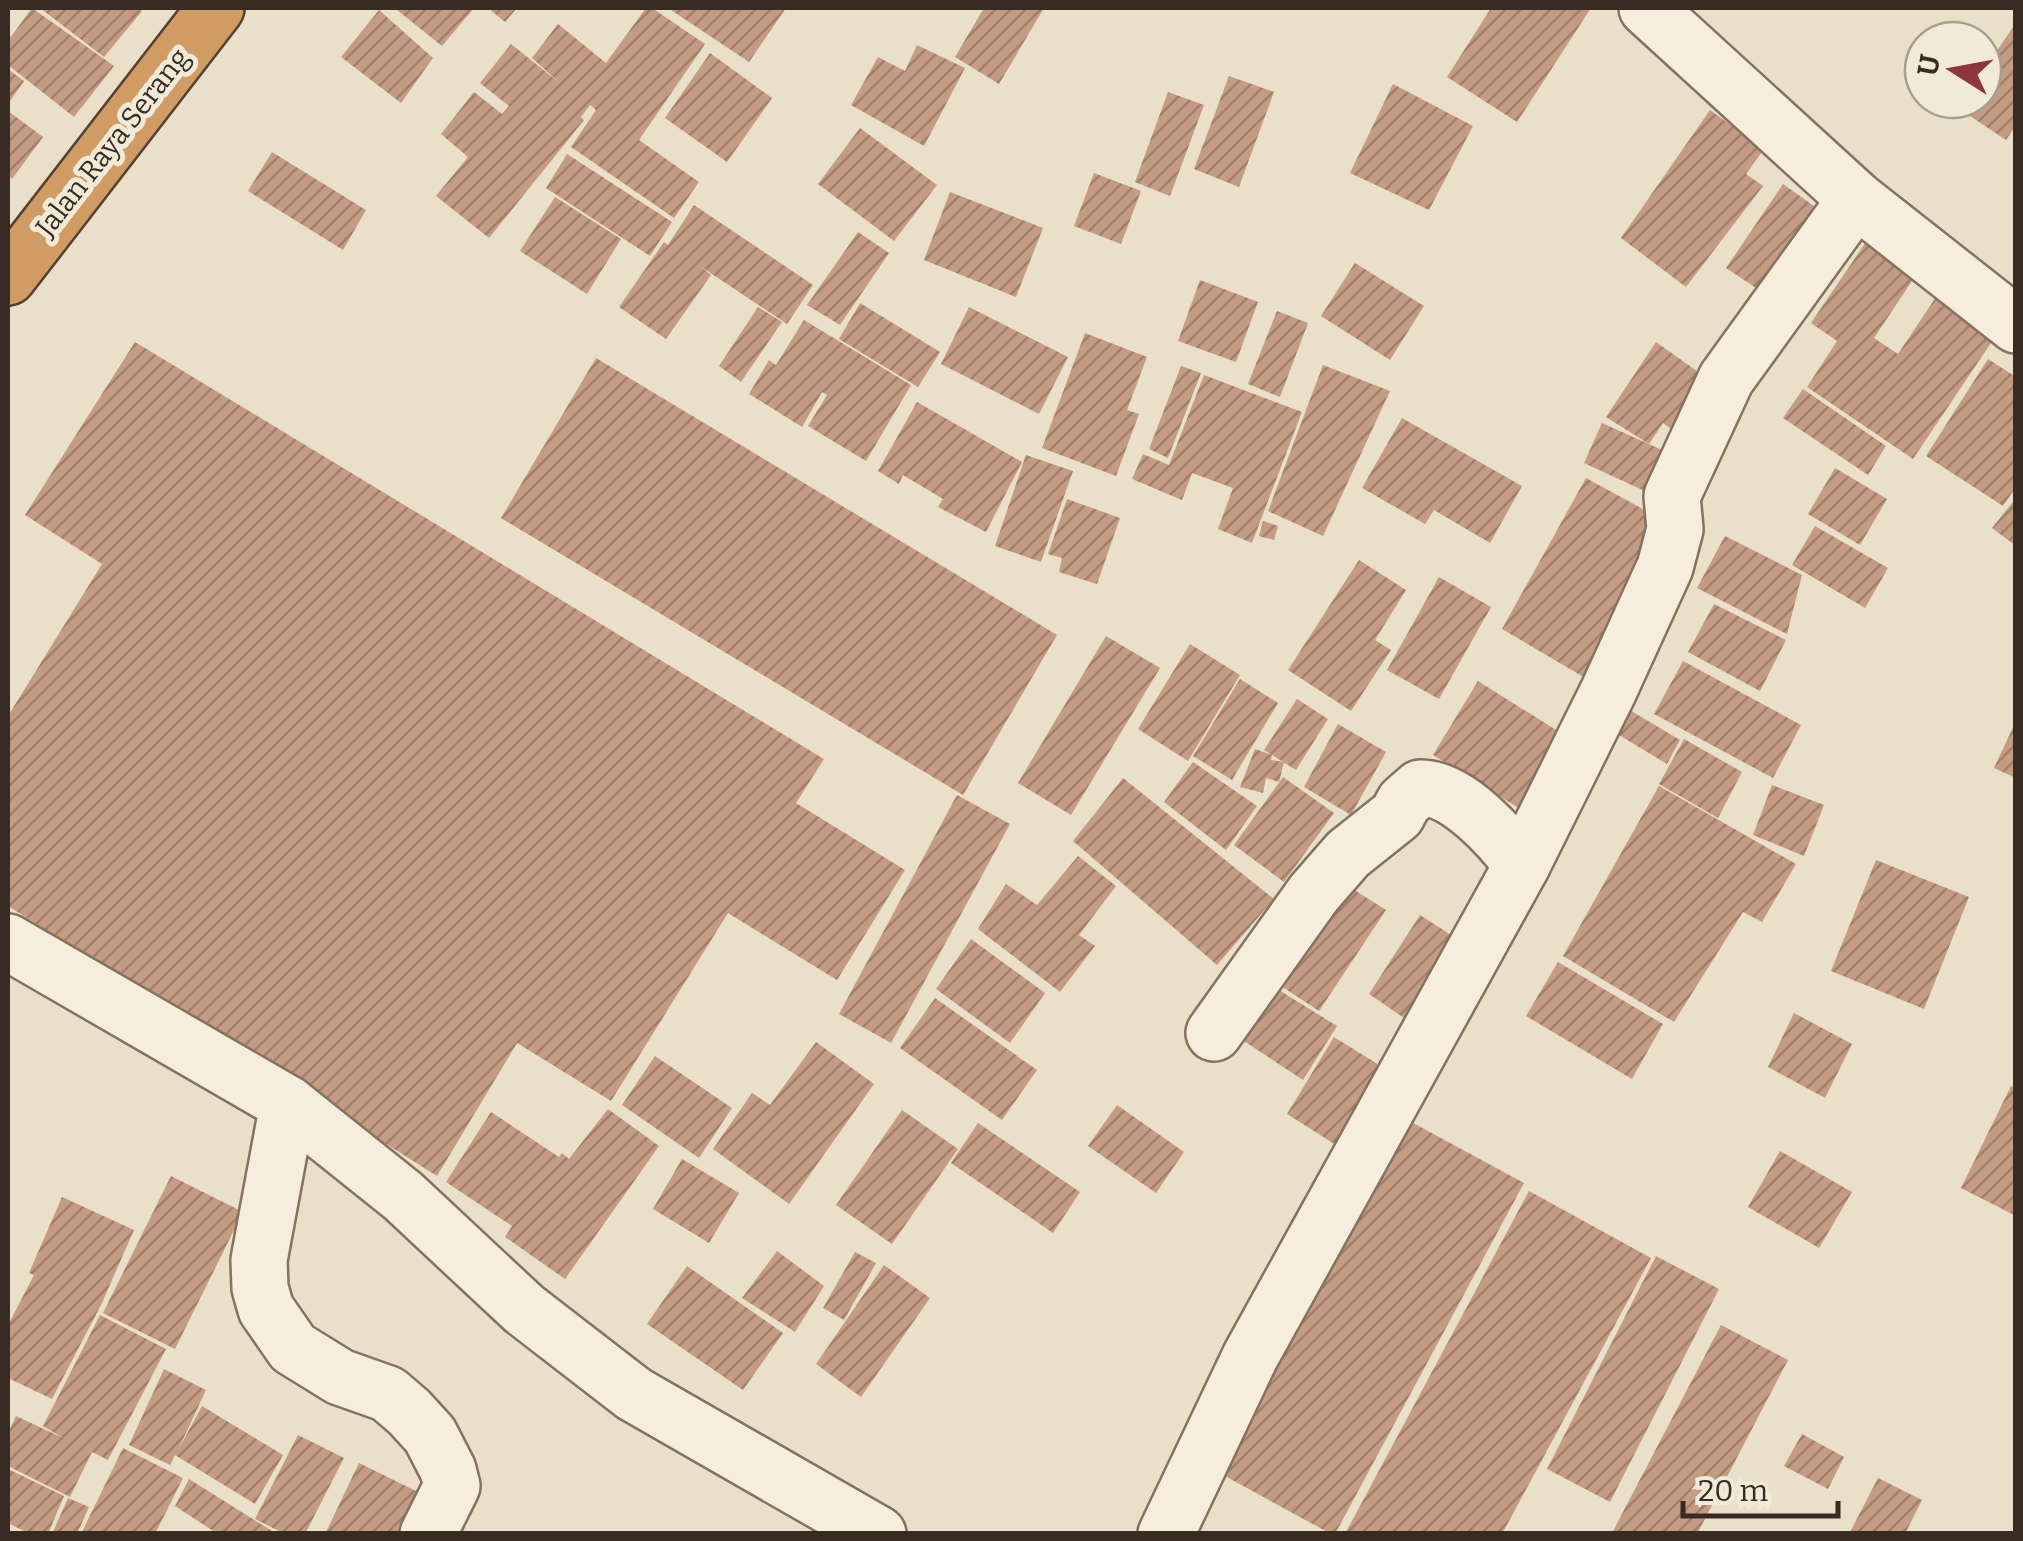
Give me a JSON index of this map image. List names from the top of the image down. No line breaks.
{"streets":{"highway":["Jalan Raya Serang"]},"scale_bar":"20 m","north":"left"}
